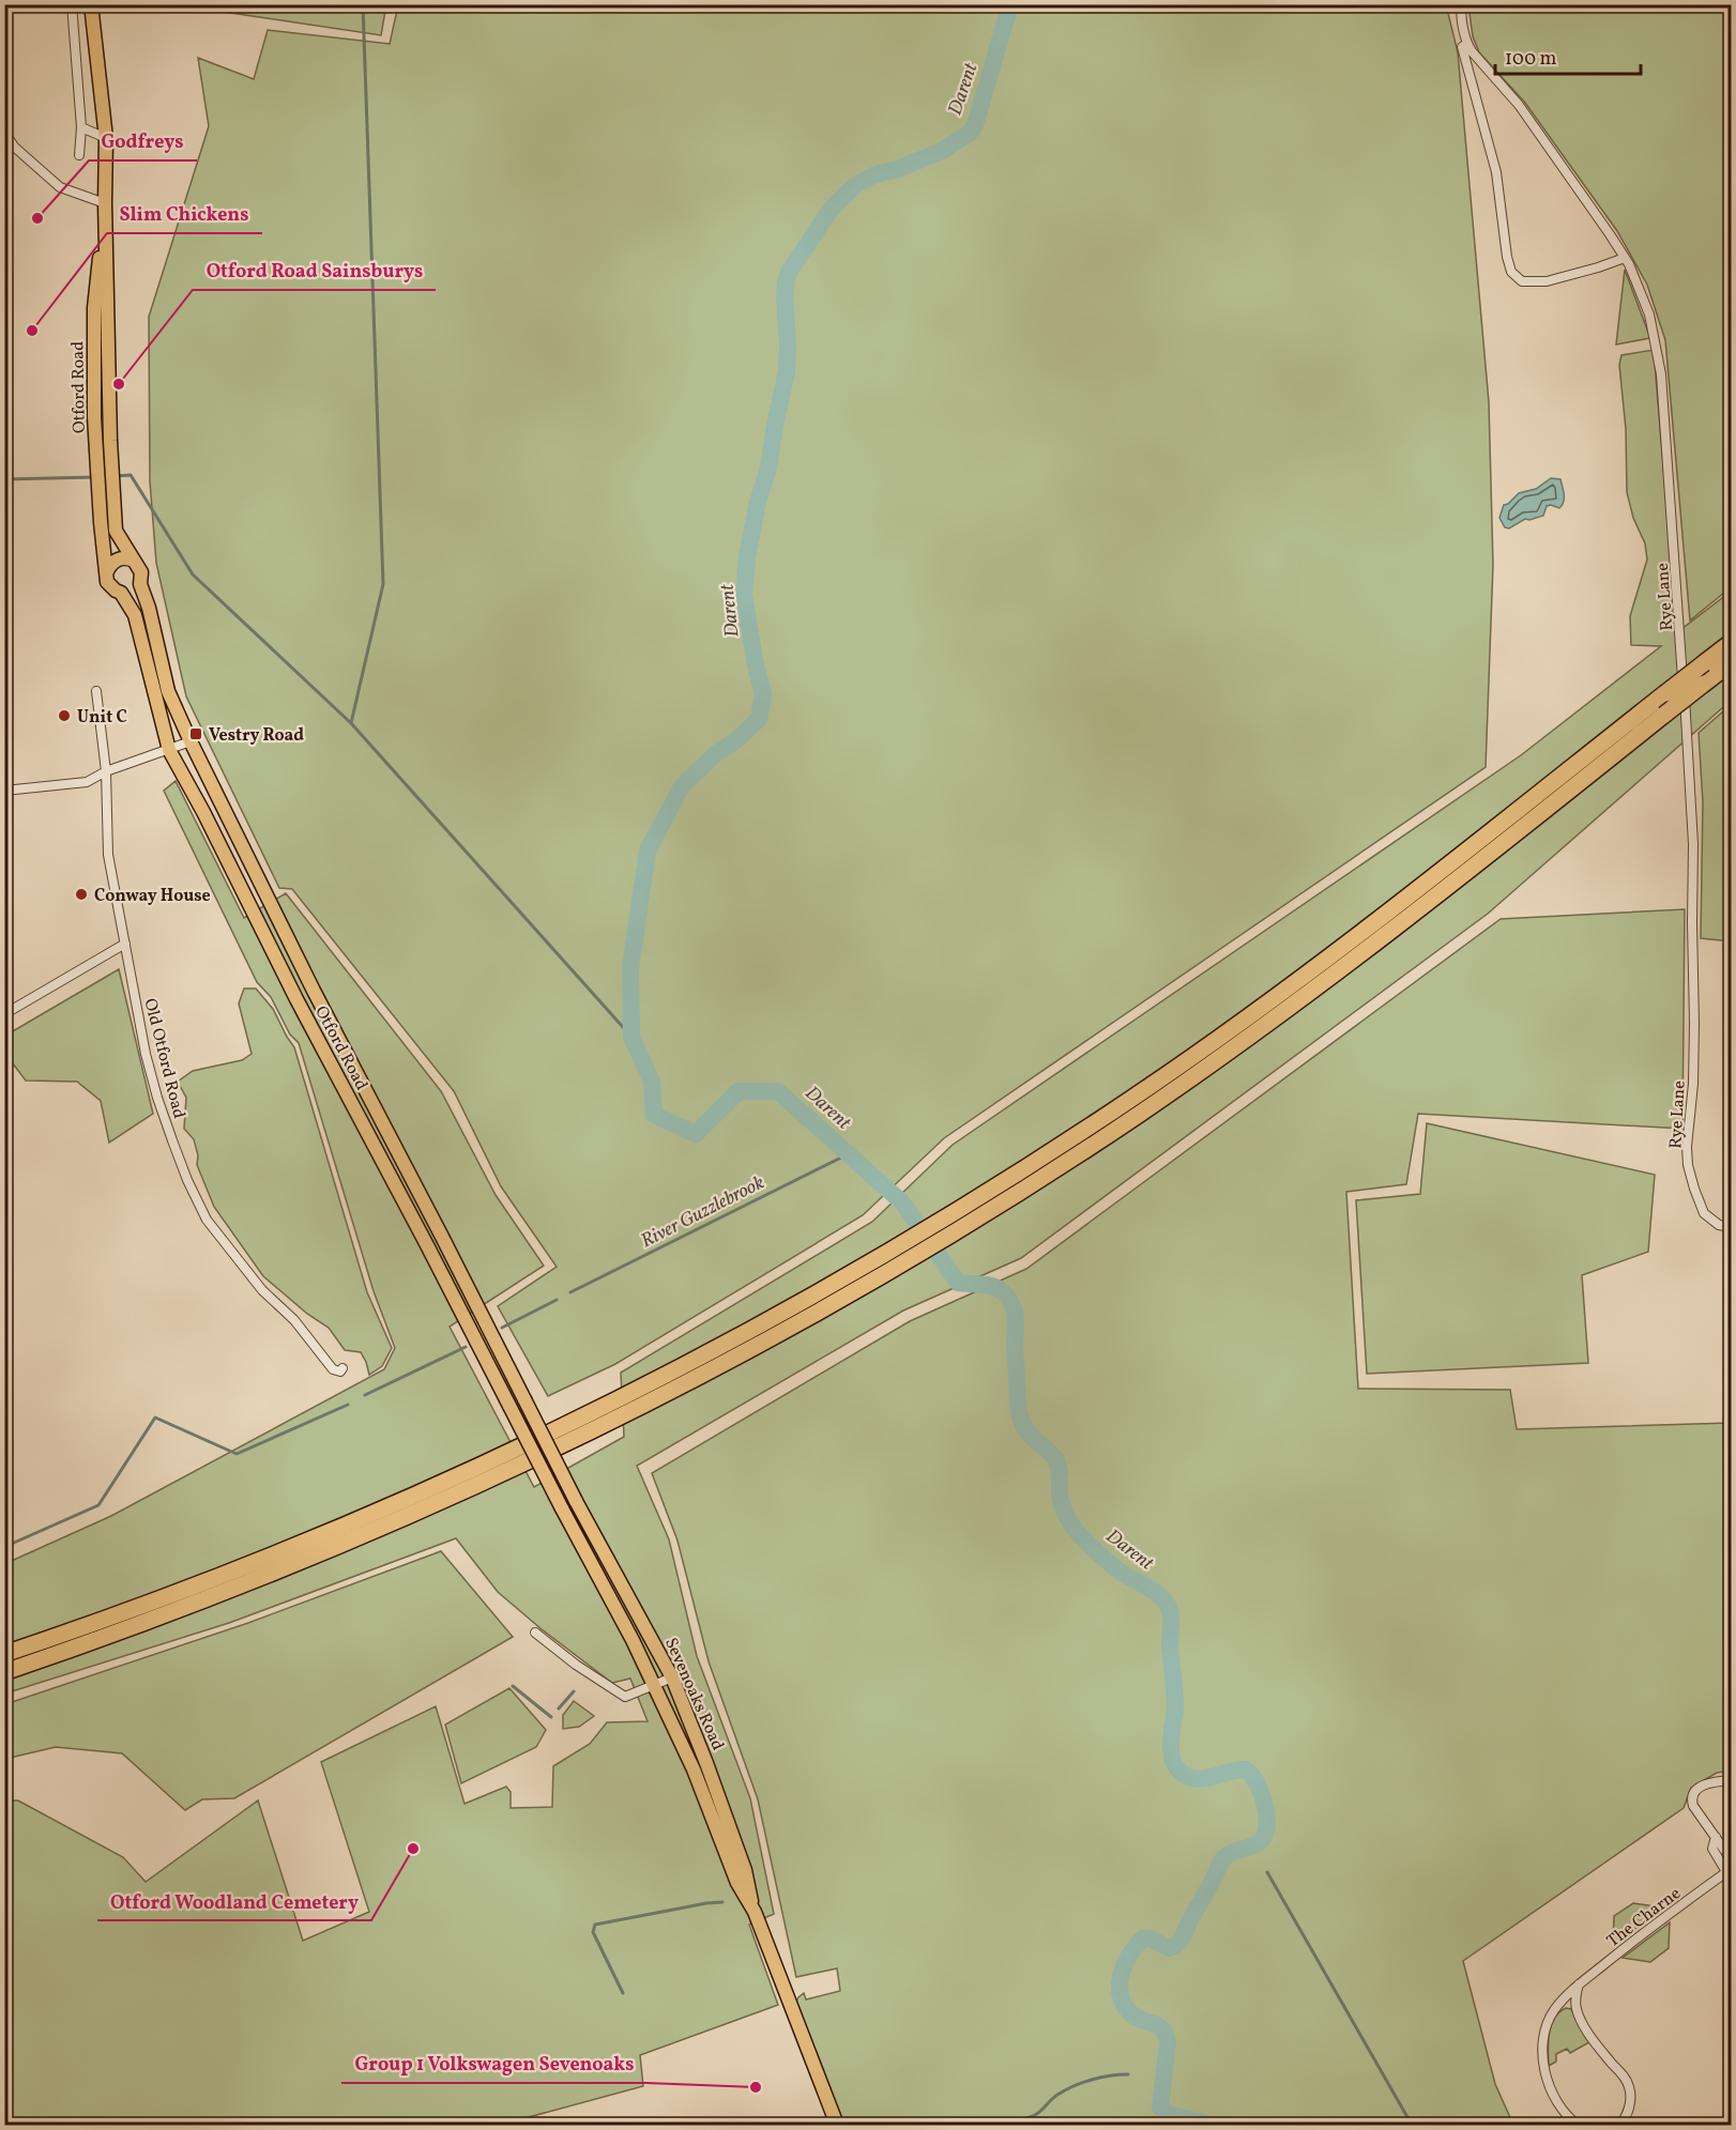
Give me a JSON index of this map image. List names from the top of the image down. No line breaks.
{"streets":{"main road":["Otford Road","Sevenoaks Road"],"street":["Rye Lane","Old Otford Road","The Charne"]},"crossings":[["Otford Road","Sevenoaks Road"]],"water":["Darent","River Guzzlebrook"],"places":{"other":["Godfreys","Slim Chickens","Otford Road Sainsburys","Unit C","Conway House","Otford Woodland Cemetery","Group 1 Volkswagen Sevenoaks"],"transit":["Vestry Road"]},"scale_bar":"100 m"}
